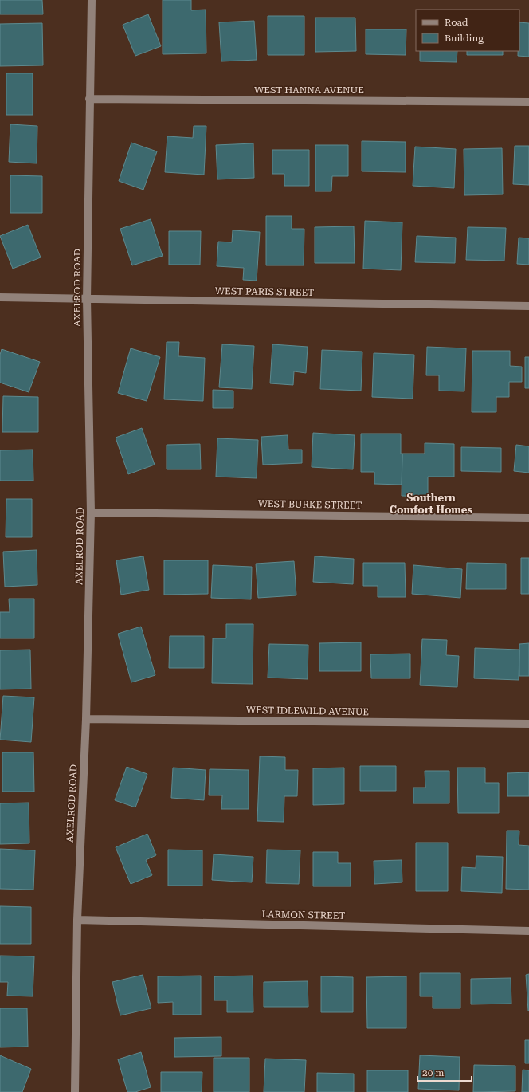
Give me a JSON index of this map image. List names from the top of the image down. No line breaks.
{"streets":{"street":["WEST HANNA AVENUE","AXELROD ROAD","WEST PARIS STREET","WEST BURKE STREET","WEST IDLEWILD AVENUE","LARMON STREET"]},"crossings":[["WEST HANNA AVENUE","AXELROD ROAD"],["AXELROD ROAD","WEST PARIS STREET"],["AXELROD ROAD","WEST BURKE STREET"],["AXELROD ROAD","WEST IDLEWILD AVENUE"],["AXELROD ROAD","LARMON STREET"]],"districts":["Southern Comfort Homes"],"legend":["Road","Building"],"scale_bar":"20 m"}
